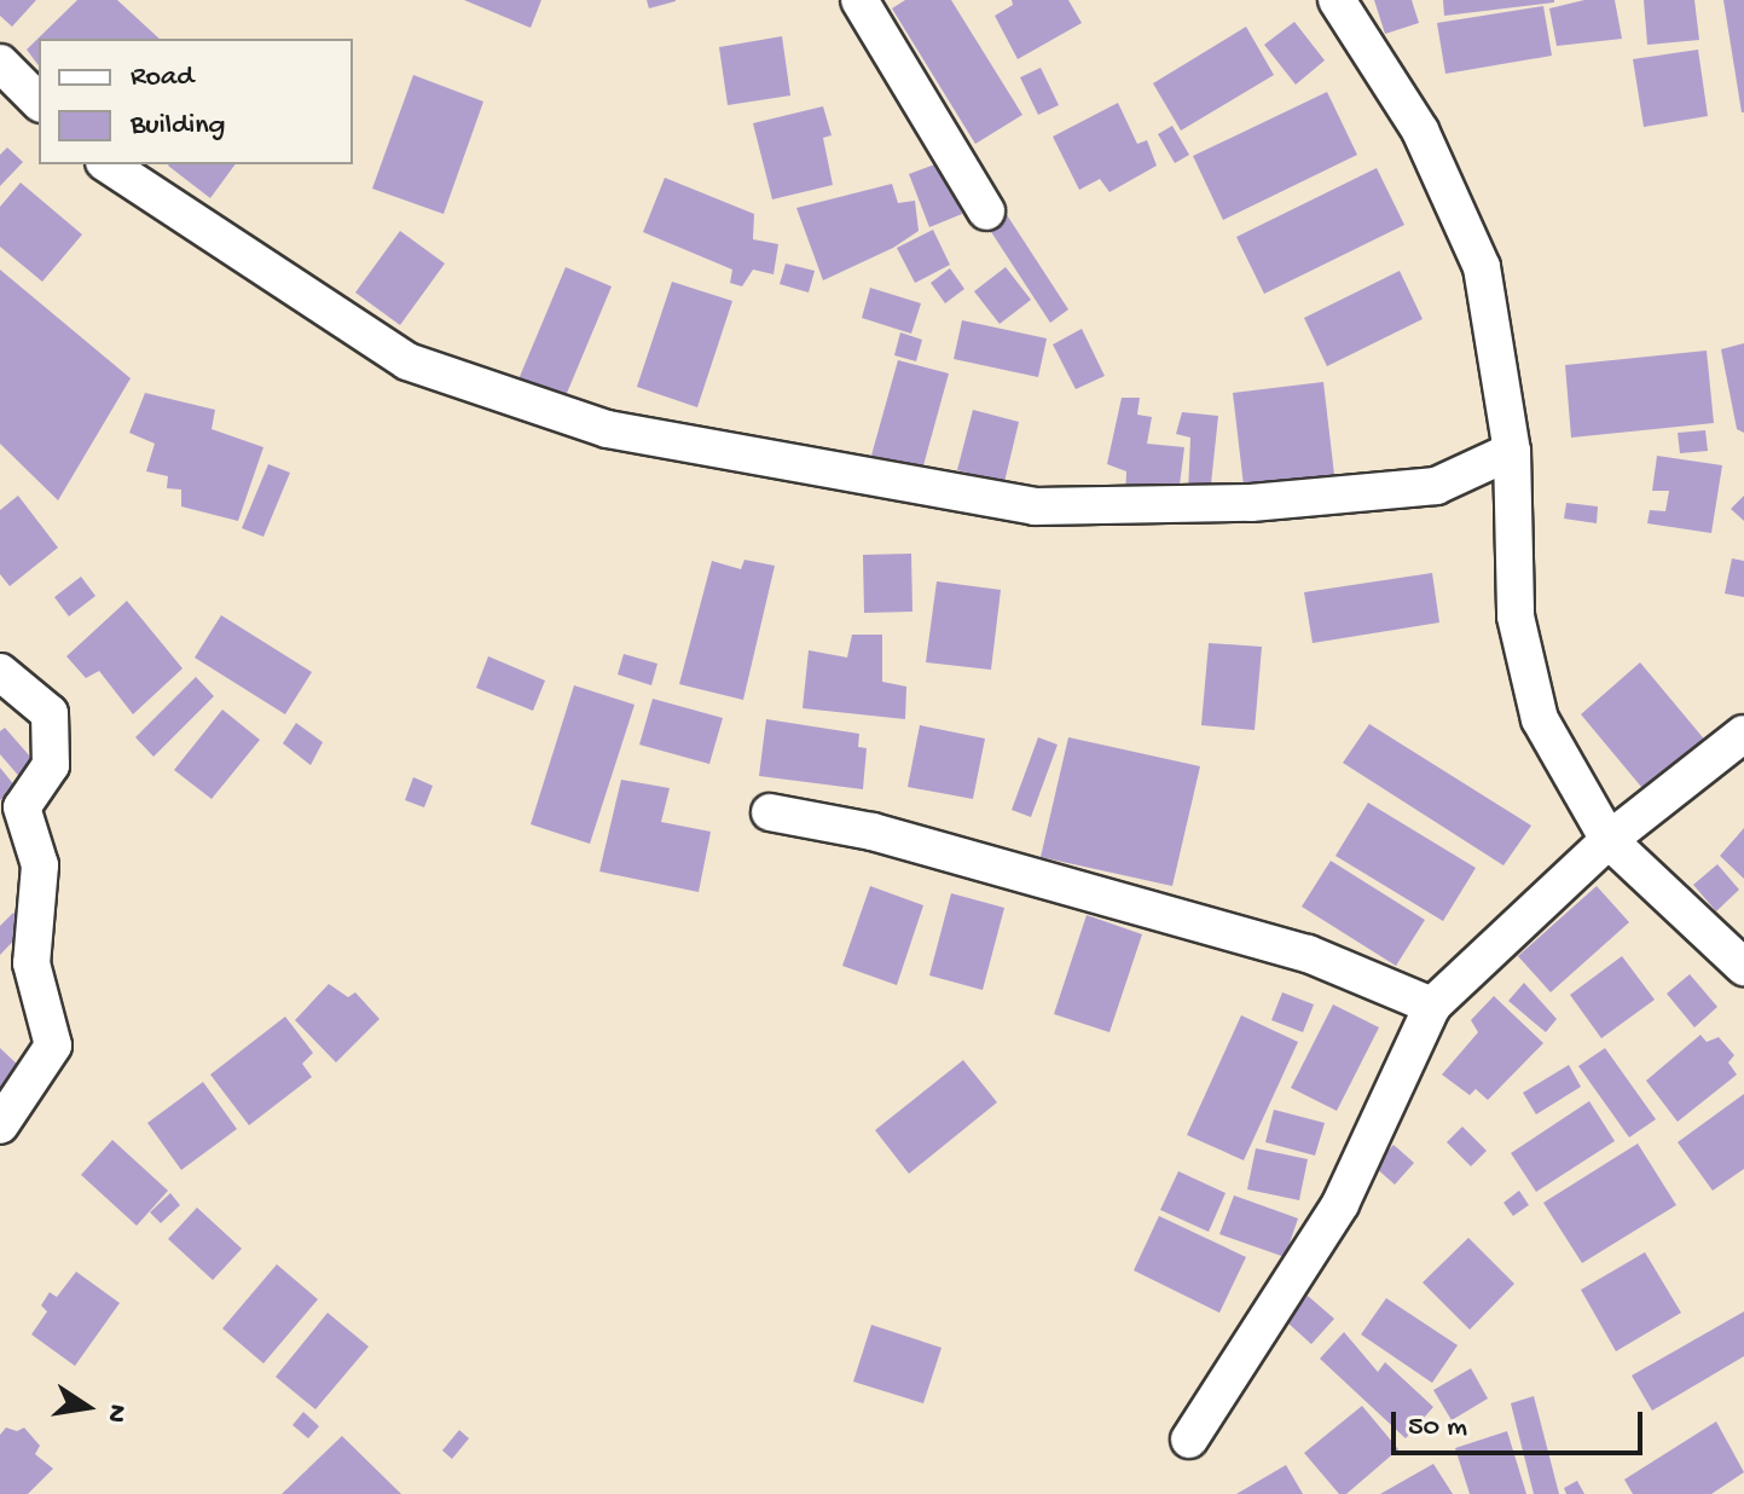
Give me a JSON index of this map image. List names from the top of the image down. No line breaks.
{"legend":["Road","Building"],"scale_bar":"50 m","north":"right"}
